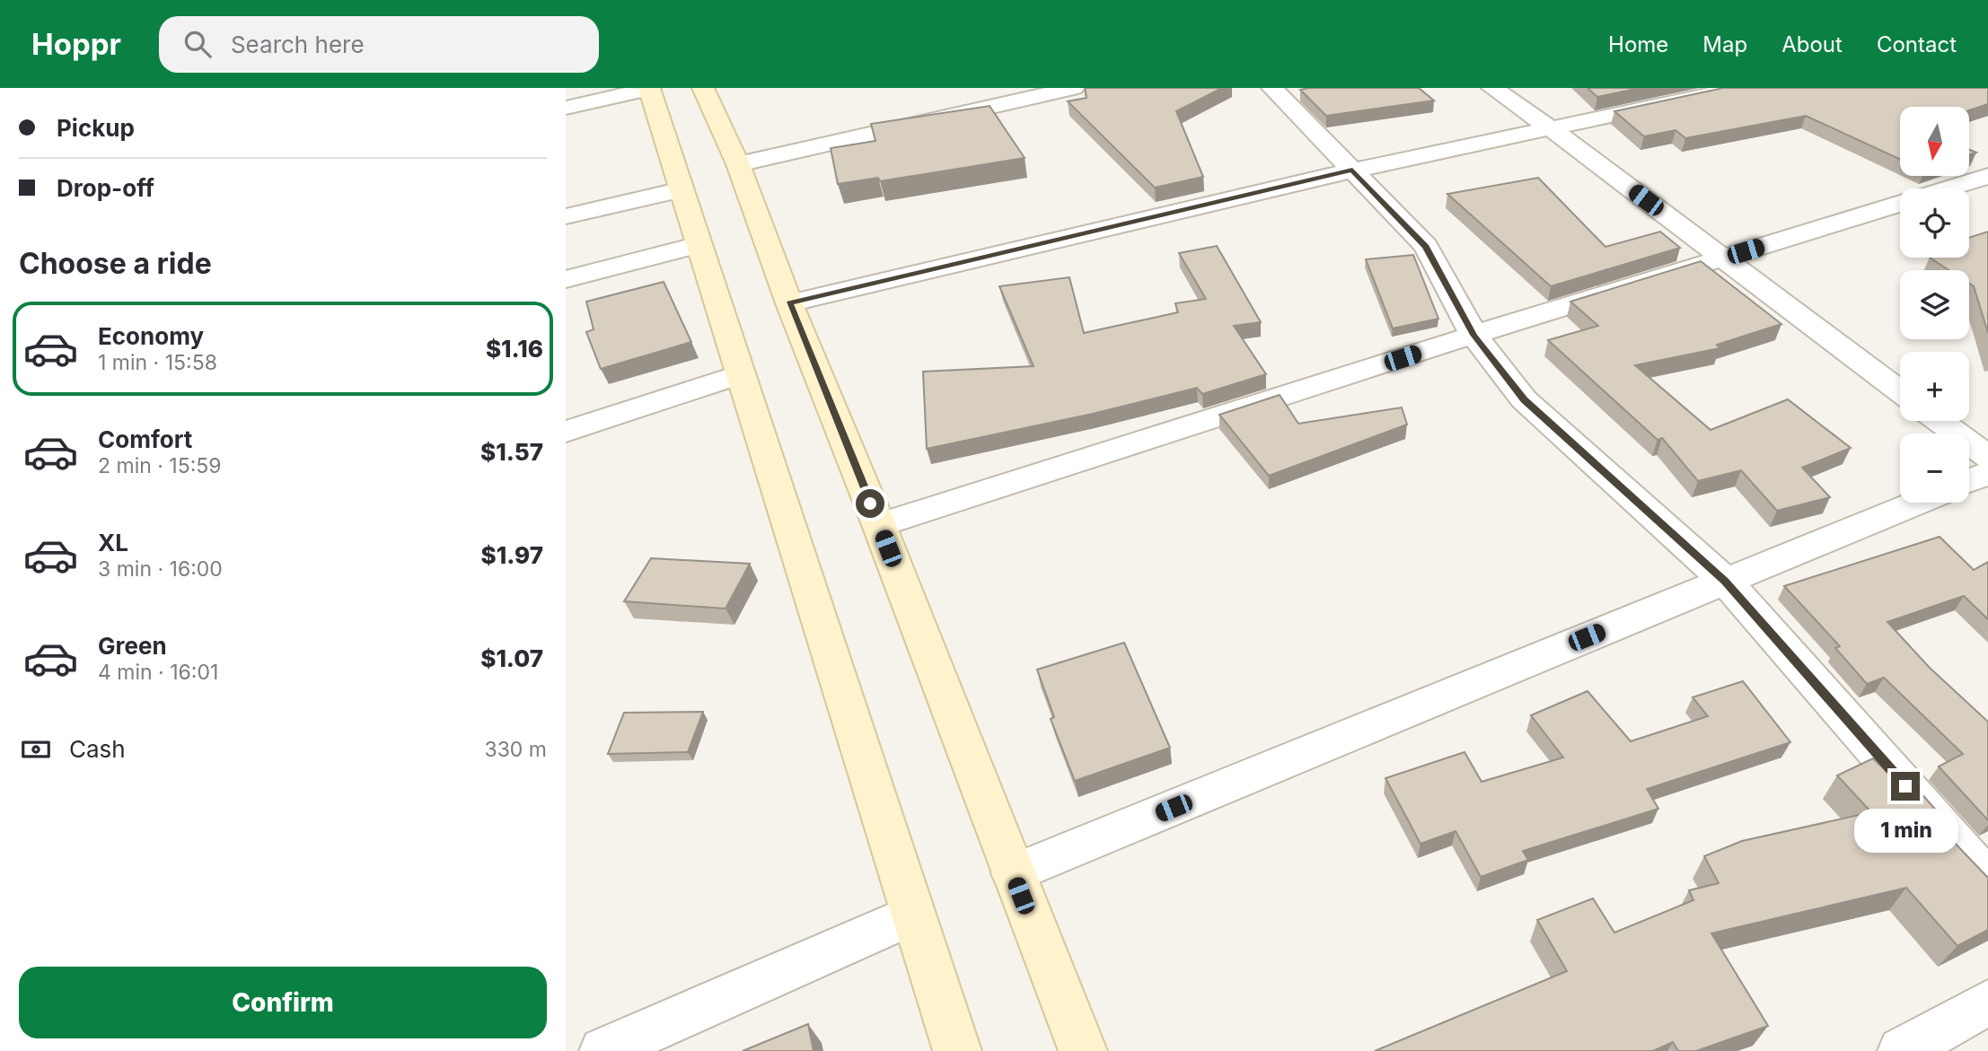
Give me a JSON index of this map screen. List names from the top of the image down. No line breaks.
{"north":"bottom","page":{"header":"Hoppr","search":"Search here","nav":["Home","Map","About","Contact"],"banner":["Pickup","Drop-off"],"map_buttons":["+","−"],"heading":"Choose a ride","list":[{"name":"Economy","note":"1 min · 15:58","value":"$1.16"},{"name":"Comfort","note":"2 min · 15:59","value":"$1.57"},{"name":"XL","note":"3 min · 16:00","value":"$1.97"},{"name":"Green","note":"4 min · 16:01","value":"$1.07"}],"pay":["Cash","330 m"],"bubble":"1 min","buttons":"Confirm"}}
